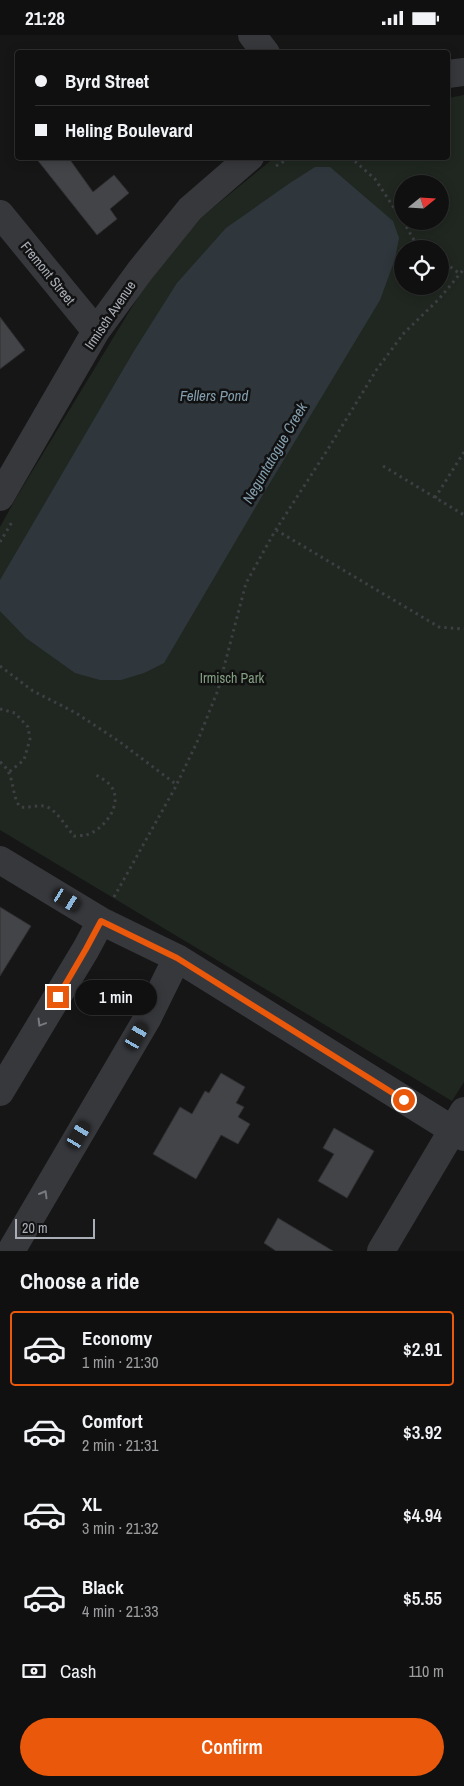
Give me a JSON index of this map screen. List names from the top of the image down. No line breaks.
{"streets":{"street":["Fremont Street","Irmisch Avenue"]},"crossings":[["Fremont Street","Irmisch Avenue"]],"water":["Fellers Pond","Neguntatogue Creek"],"parks":["Irmisch Park"],"scale_bar":"20 m","north":"right","page":{"status":"21:28","banner":["Byrd Street","Heling Boulevard"],"bubble":"1 min","scale":"20 m","heading":"Choose a ride","list":[{"name":"Economy","note":"1 min · 21:30","value":"$2.91"},{"name":"Comfort","note":"2 min · 21:31","value":"$3.92"},{"name":"XL","note":"3 min · 21:32","value":"$4.94"},{"name":"Black","note":"4 min · 21:33","value":"$5.55"}],"pay":["Cash","110 m"],"buttons":"Confirm"}}
